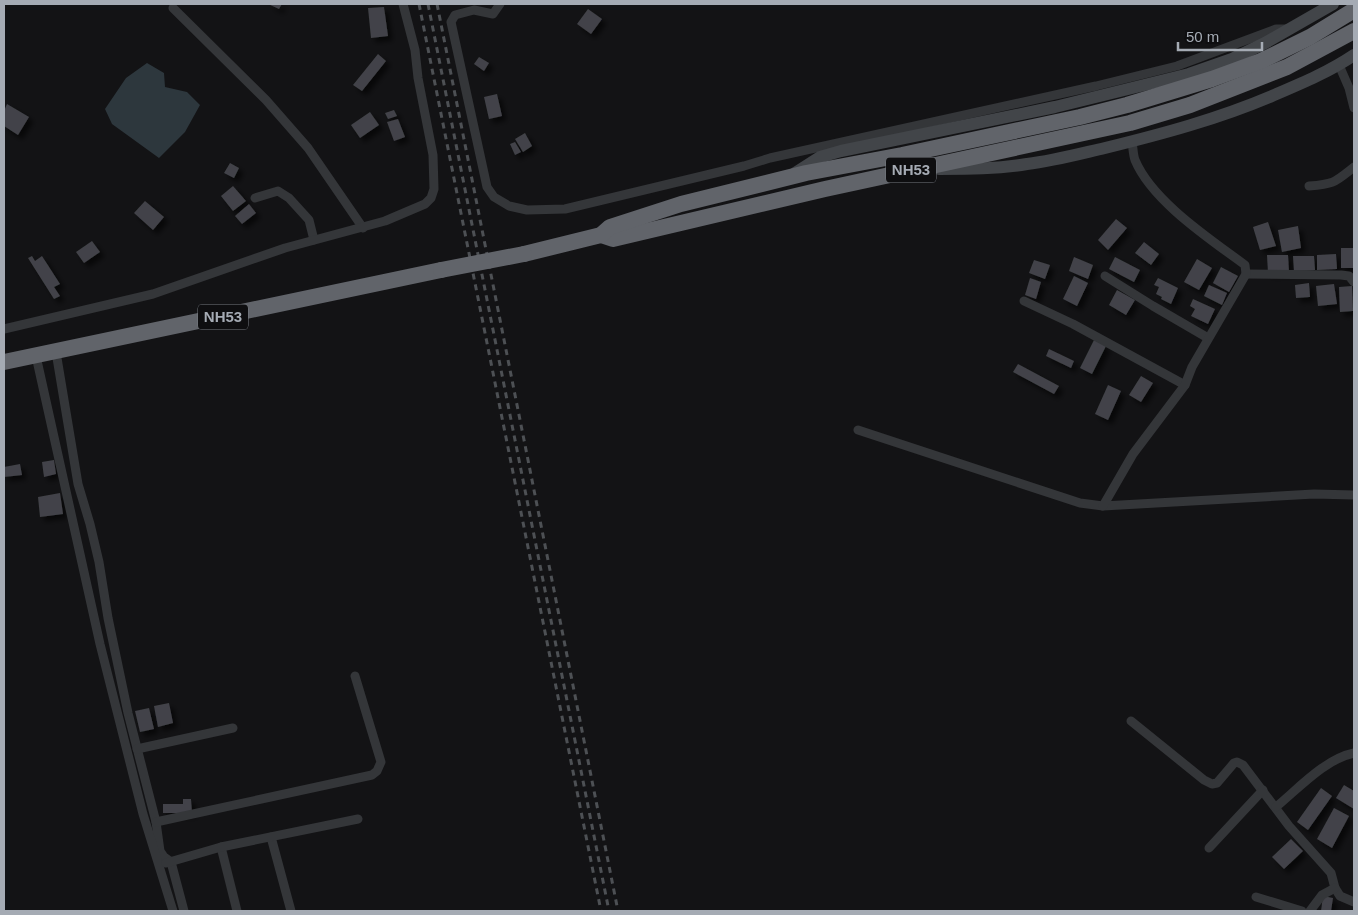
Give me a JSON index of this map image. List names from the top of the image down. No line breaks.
{"streets":{"highway":["NH53"]},"scale_bar":"50 m"}
